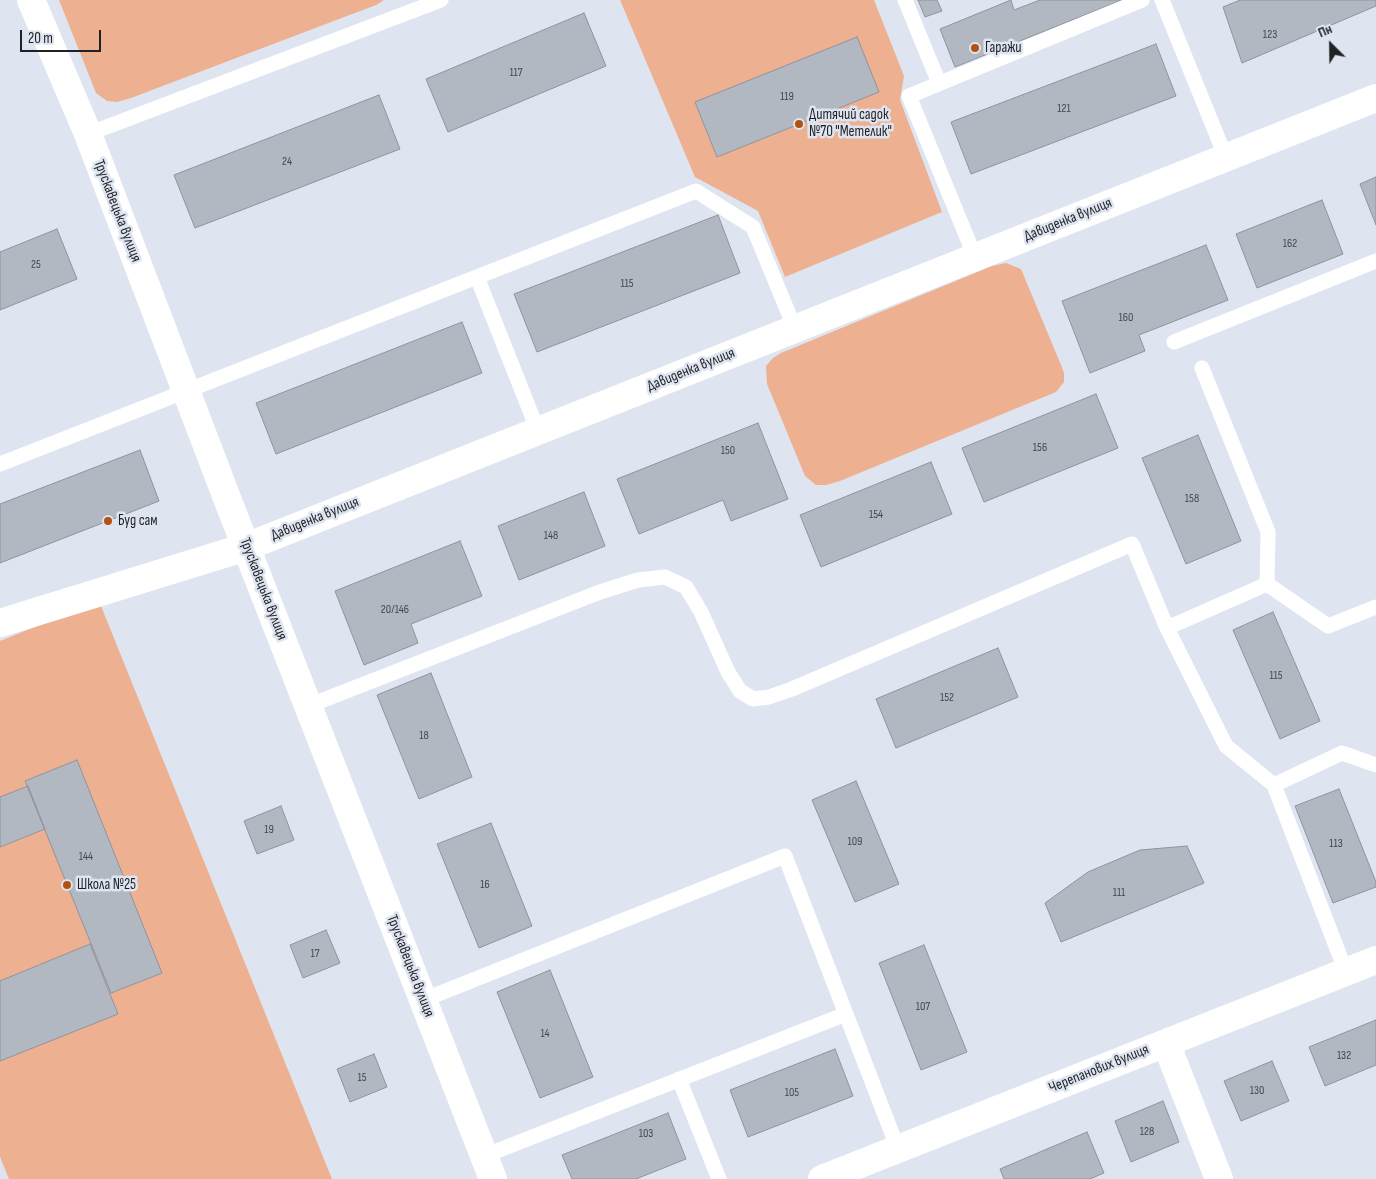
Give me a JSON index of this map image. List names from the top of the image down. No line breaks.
{"streets":{"street":["Трускавецька вулиця","Давиденка вулиця","Черепанових вулиця"]},"crossings":[["Трускавецька вулиця","Давиденка вулиця"]],"places":["Гаражи","Дитячий садок №70 \"Метелик\"","Буд сам","Школа №25"],"house_numbers":["123","117","119","121","24","162","25","115","160","156","150","158","154","148","20/146","115","152","18","19","109","113","144","16","111","17","107","14","132","15","130","105","128","103"],"scale_bar":"20 m","north":"top left"}
